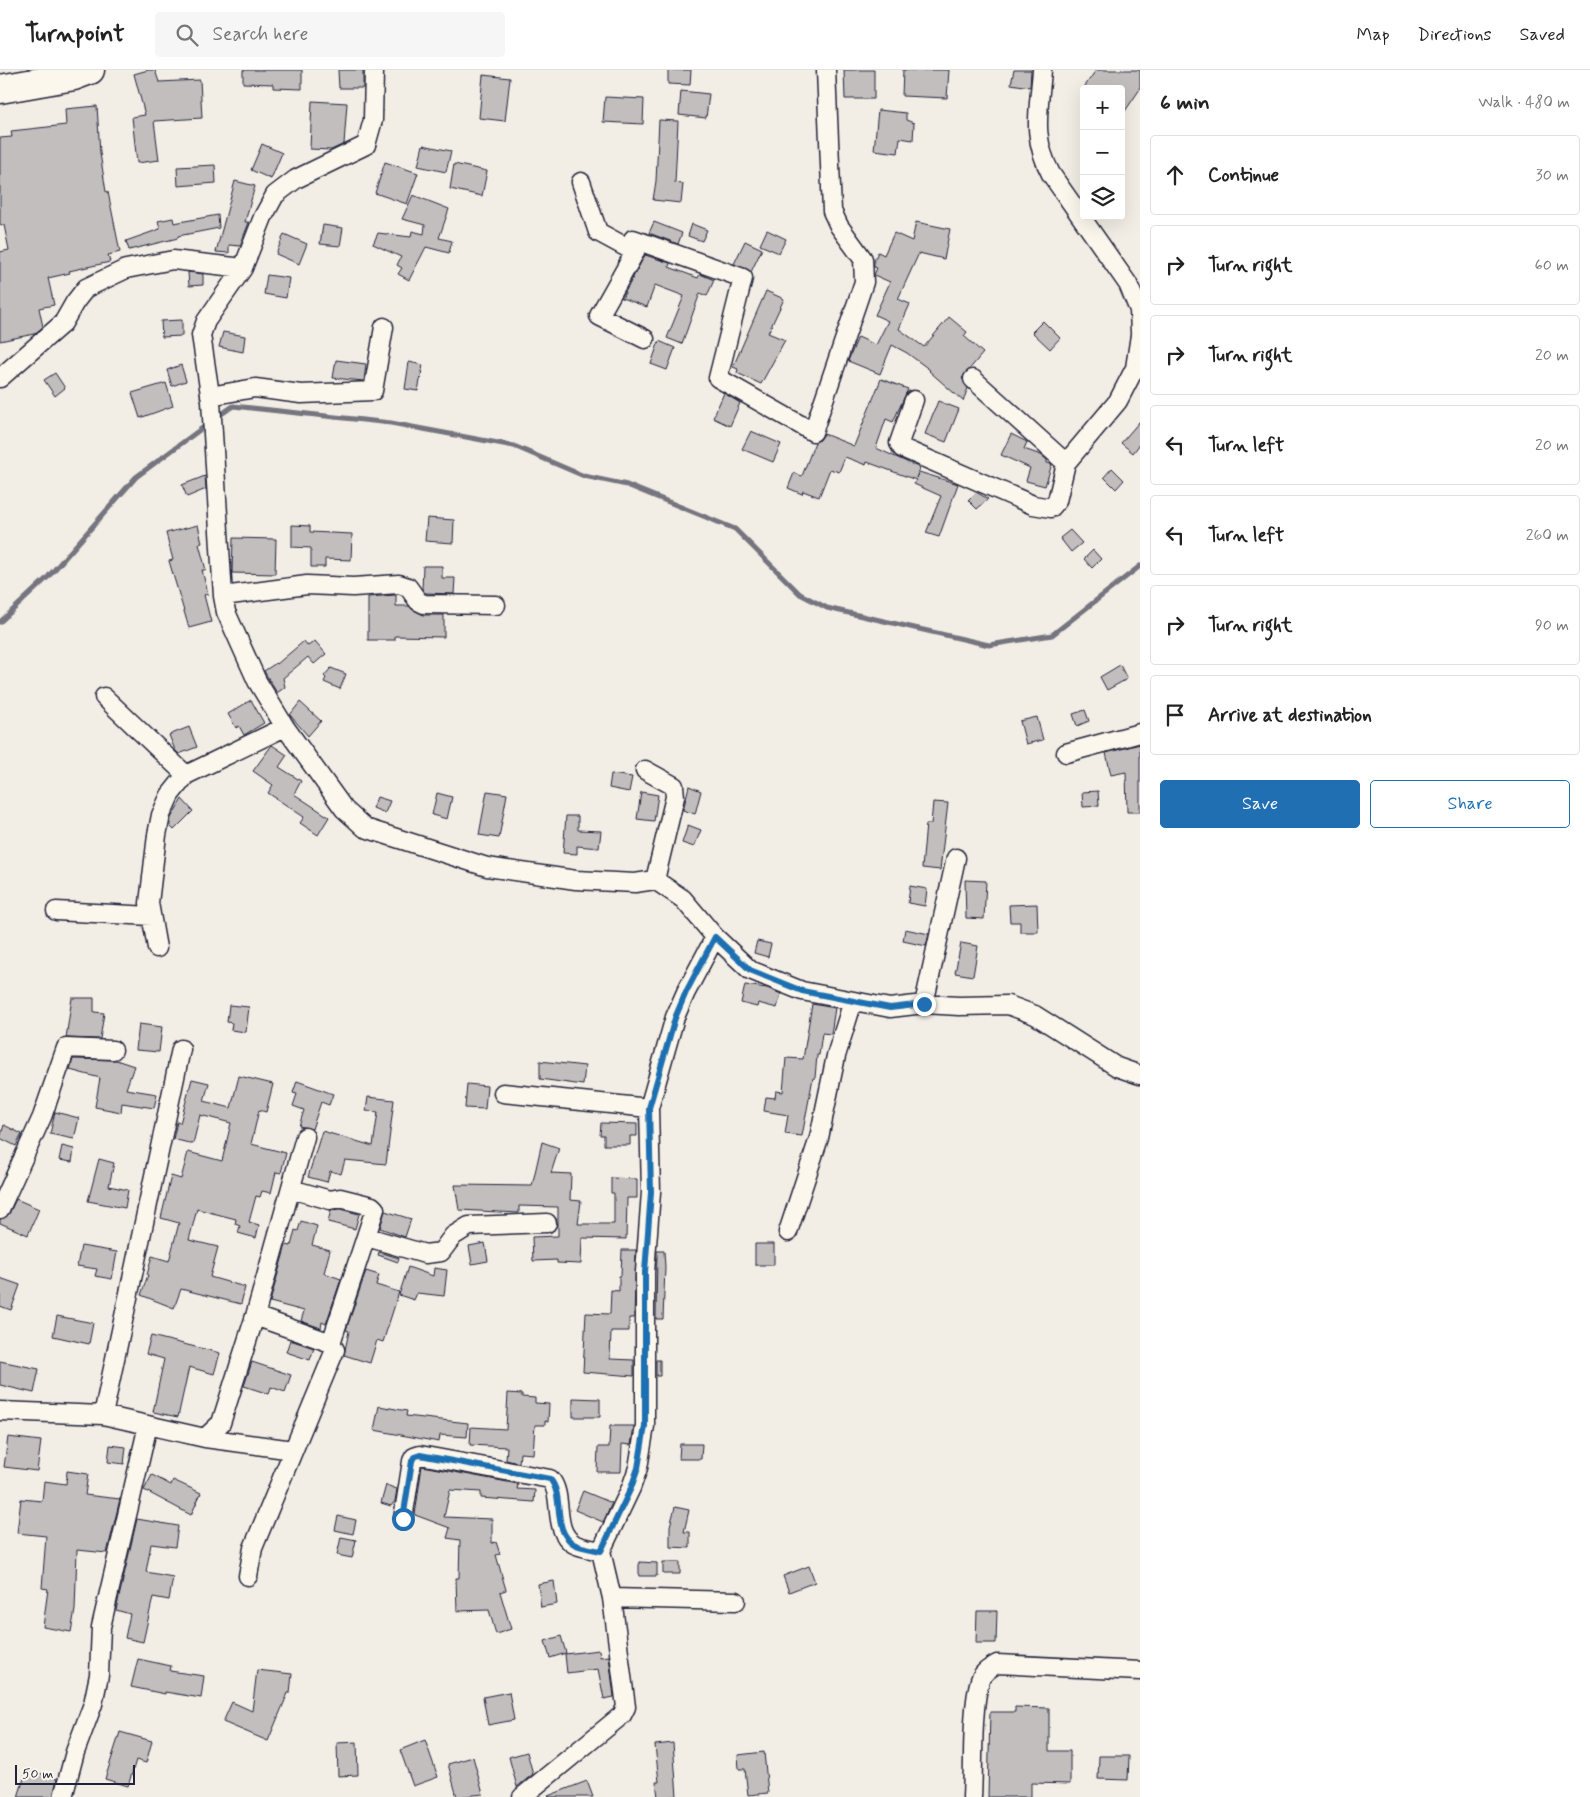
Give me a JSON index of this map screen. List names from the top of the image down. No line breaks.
{"scale_bar":"50 m","page":{"header":"Turnpoint","search":"Search here","nav":["Map","Directions","Saved"],"heading":["6 min","Walk · 480 m"],"map_buttons":["+","−"],"list":[["Continue","30 m"],["Turn right","60 m"],["Turn right","20 m"],["Turn left","20 m"],["Turn left","260 m"],["Turn right","90 m"],"Arrive at destination"],"buttons":["Save","Share"],"scale":"50 m"}}
